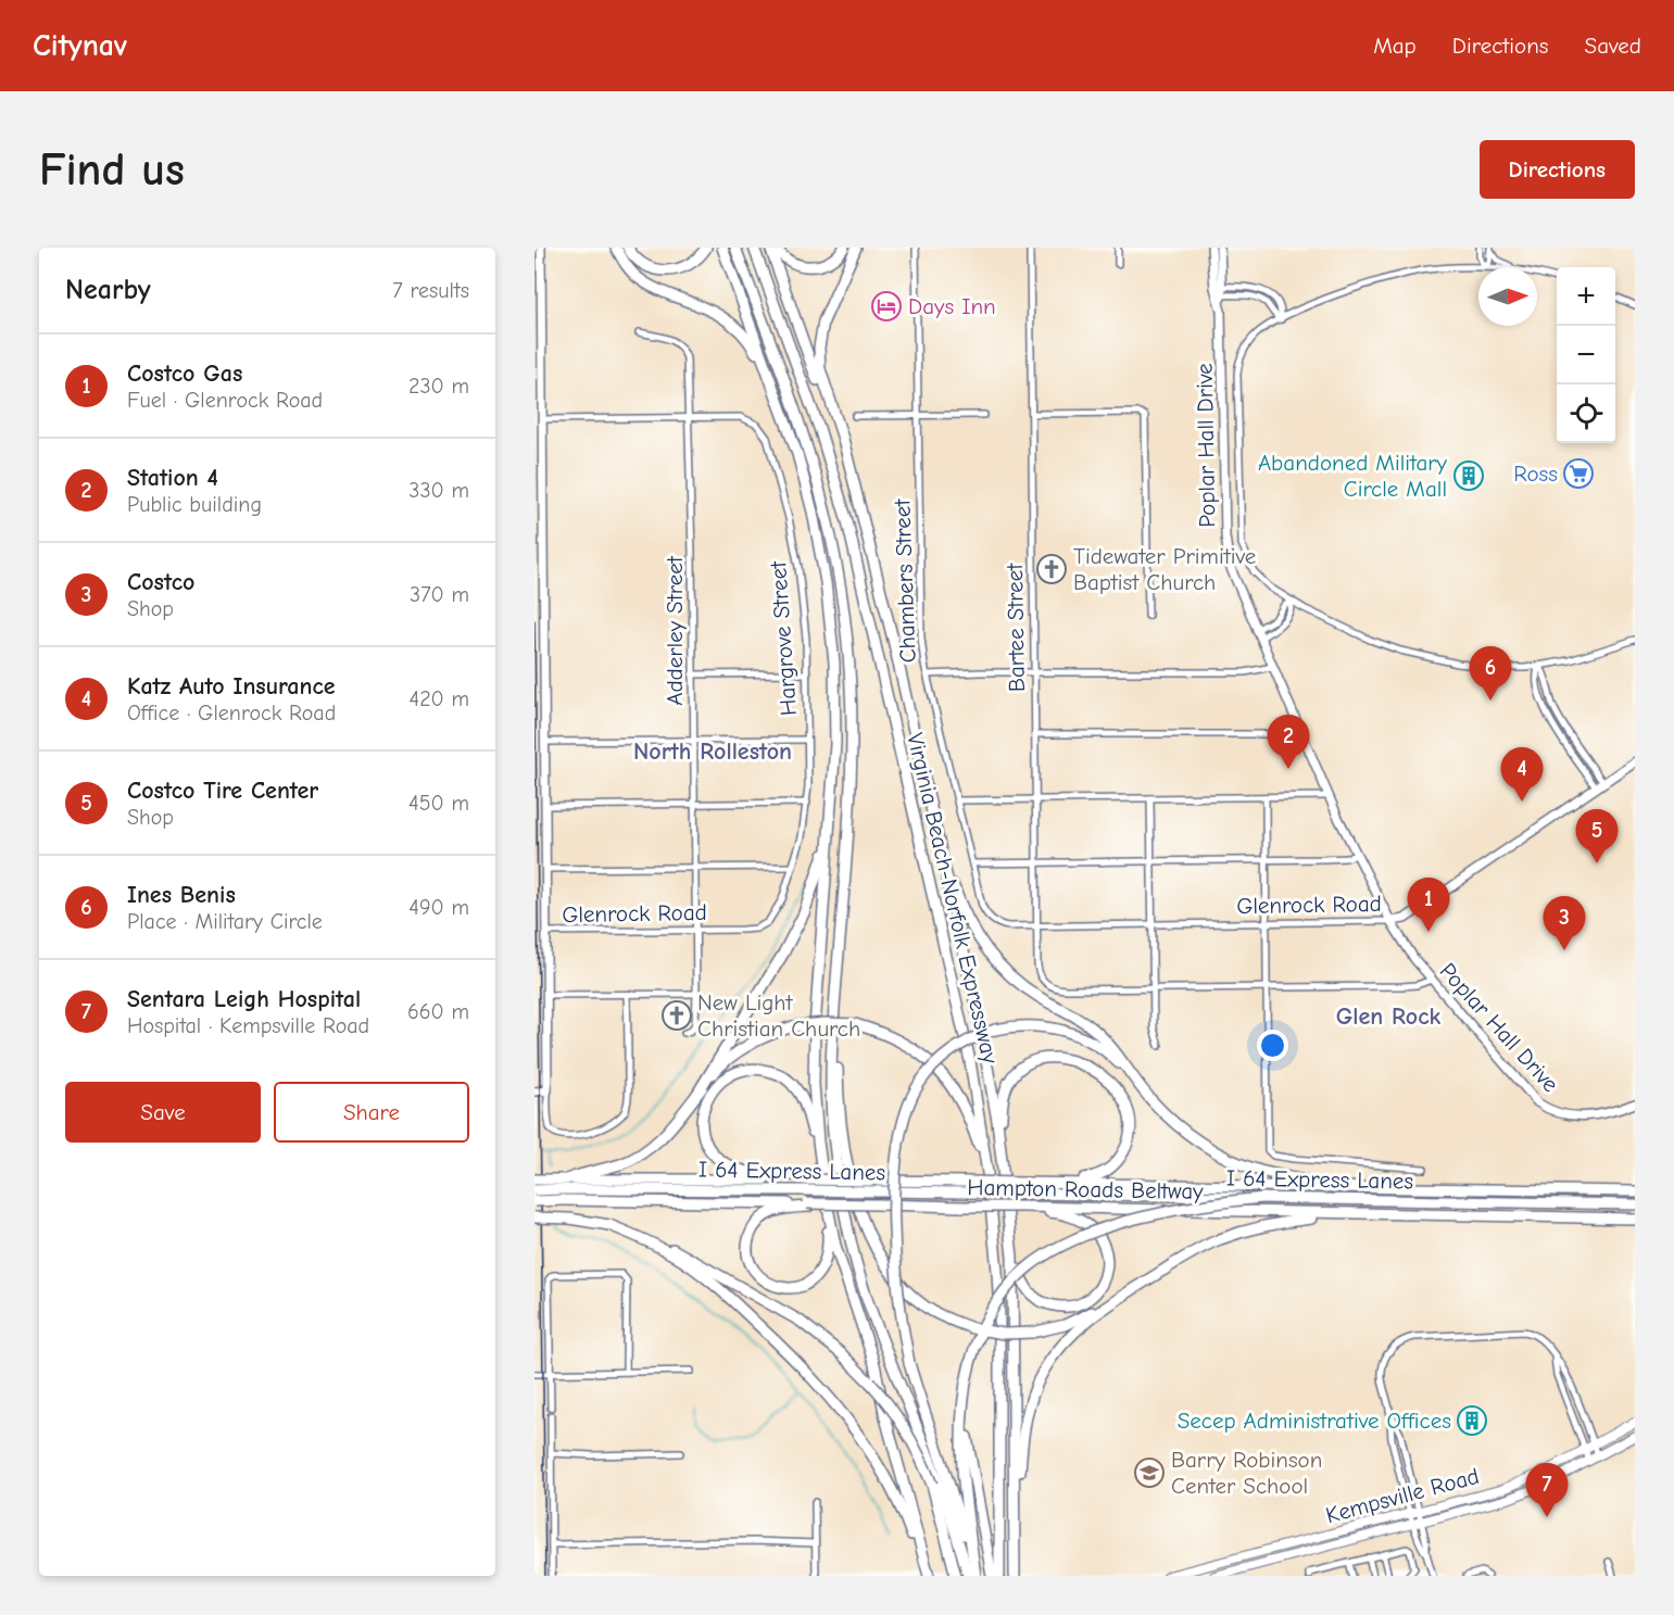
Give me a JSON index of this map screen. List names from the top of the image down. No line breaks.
{"streets":{"highway":["Virginia Beach-Norfolk Expressway","I 64 Express Lanes","Hampton Roads Beltway"],"main road":["Kempsville Road"],"street":["Poplar Hall Drive","Chambers Street","Bartee Street","Adderley Street","Hargrove Street","Glenrock Road"]},"crossings":[["Poplar Hall Drive","Glenrock Road"],["Chambers Street","Glenrock Road"],["Bartee Street","Glenrock Road"],["Adderley Street","Hargrove Street"],["Adderley Street","Glenrock Road"],["Hargrove Street","Glenrock Road"],["I 64 Express Lanes","Hampton Roads Beltway"]],"districts":["North Rolleston","Glen Rock"],"places":{"hotel":["Days Inn"],"supermarket":["Ross"],"building":["Abandoned Military Circle Mall","Secep Administrative Offices"],"church":["Tidewater Primitive Baptist Church","New Light Christian Church"],"school or university":["Barry Robinson Center School"]},"north":"right","page":{"header":"Citynav","nav":["Map","Directions","Saved"],"buttons":["Directions",["Save","Share"]],"title":"Find us","heading":["Nearby","7 results"],"map_buttons":["+","−"],"list":[{"mark":"1","name":"Costco Gas","note":"Fuel · Glenrock Road","value":"230 m"},{"mark":"2","name":"Station 4","note":"Public building","value":"330 m"},{"mark":"3","name":"Costco","note":"Shop","value":"370 m"},{"mark":"4","name":"Katz Auto Insurance","note":"Office · Glenrock Road","value":"420 m"},{"mark":"5","name":"Costco Tire Center","note":"Shop","value":"450 m"},{"mark":"6","name":"Ines Benis","note":"Place · Military Circle","value":"490 m"},{"mark":"7","name":"Sentara Leigh Hospital","note":"Hospital · Kempsville Road","value":"660 m"}],"pins":["6","2","4","5","1","3","7"]}}
